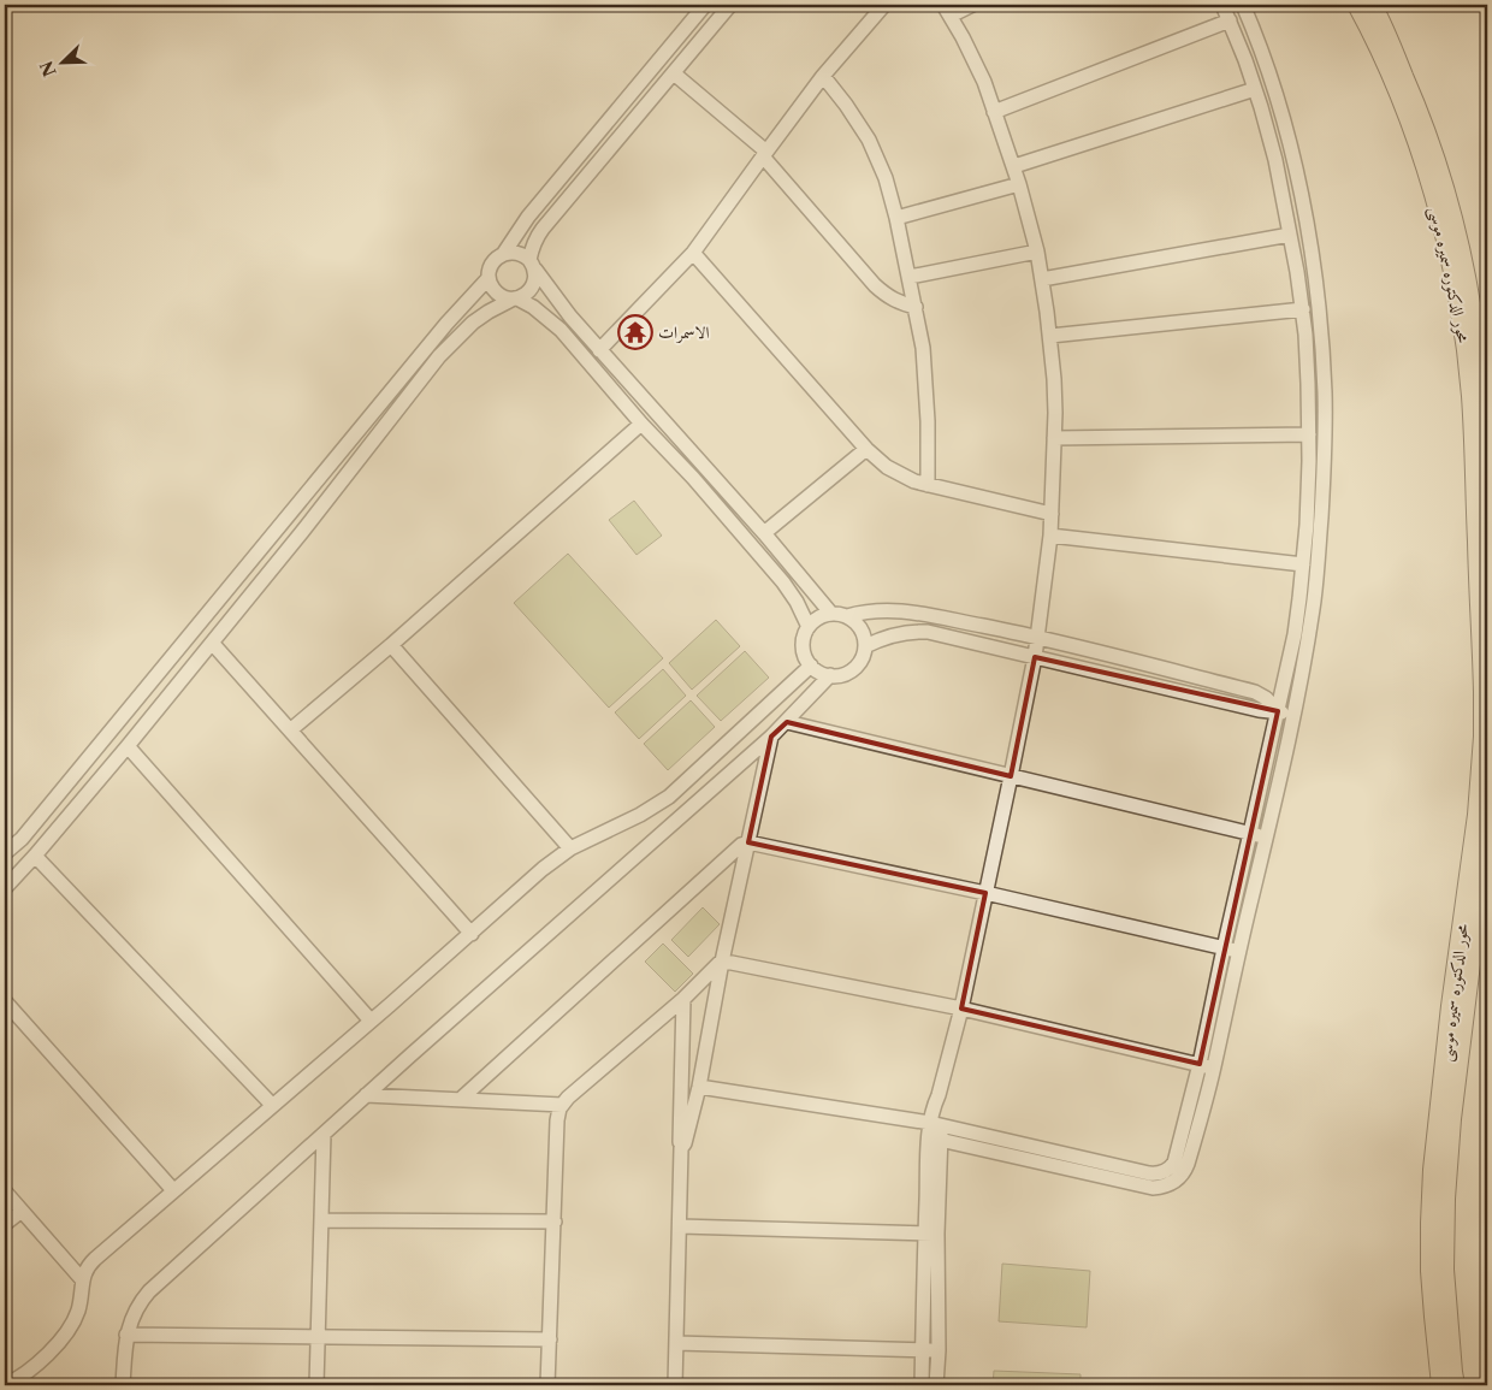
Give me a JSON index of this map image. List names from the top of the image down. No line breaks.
{"streets":{"main road":["محور الدكتوره سميره موسى"]},"places":{"temple":["الاسمرات"]},"north":"bottom left"}
